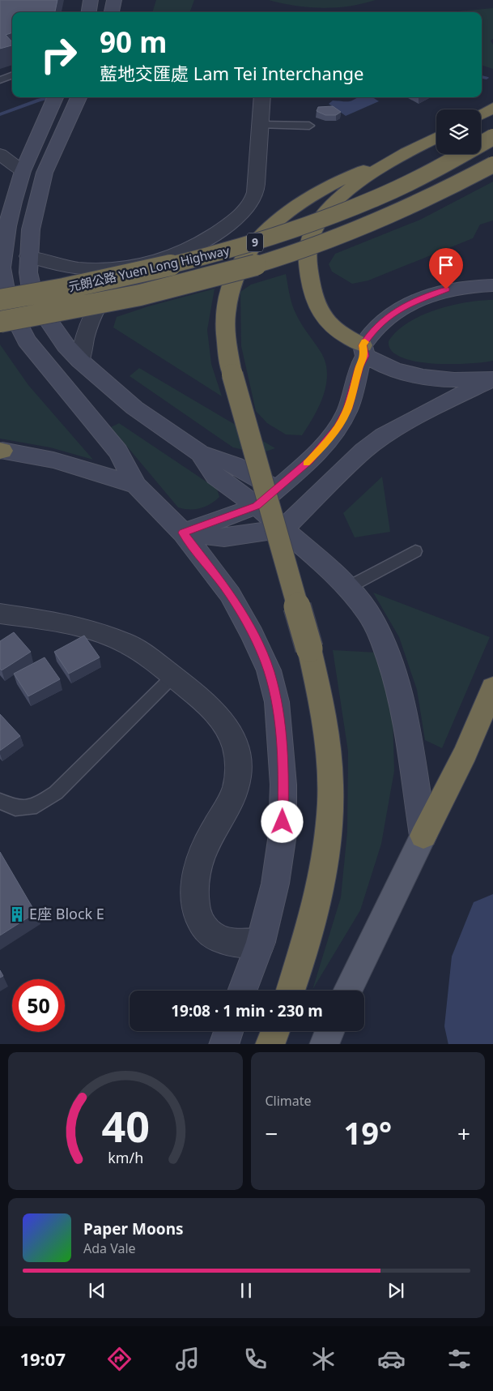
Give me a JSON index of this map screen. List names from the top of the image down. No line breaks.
{"streets":{"highway":["9","元朗公路 Yuen Long Highway"]},"places":{"building":["E座 Block E"]},"page":{"turn":["90 m","藍地交匯處 Lam Tei Interchange"],"limit":"50","trip":"19:08 · 1 min · 230 m","tile":"Climate","heat":["−","19°","+"],"song":["Paper Moons","Ada Vale"],"tabs":"19:07","gauge":["40","km/h"]}}
